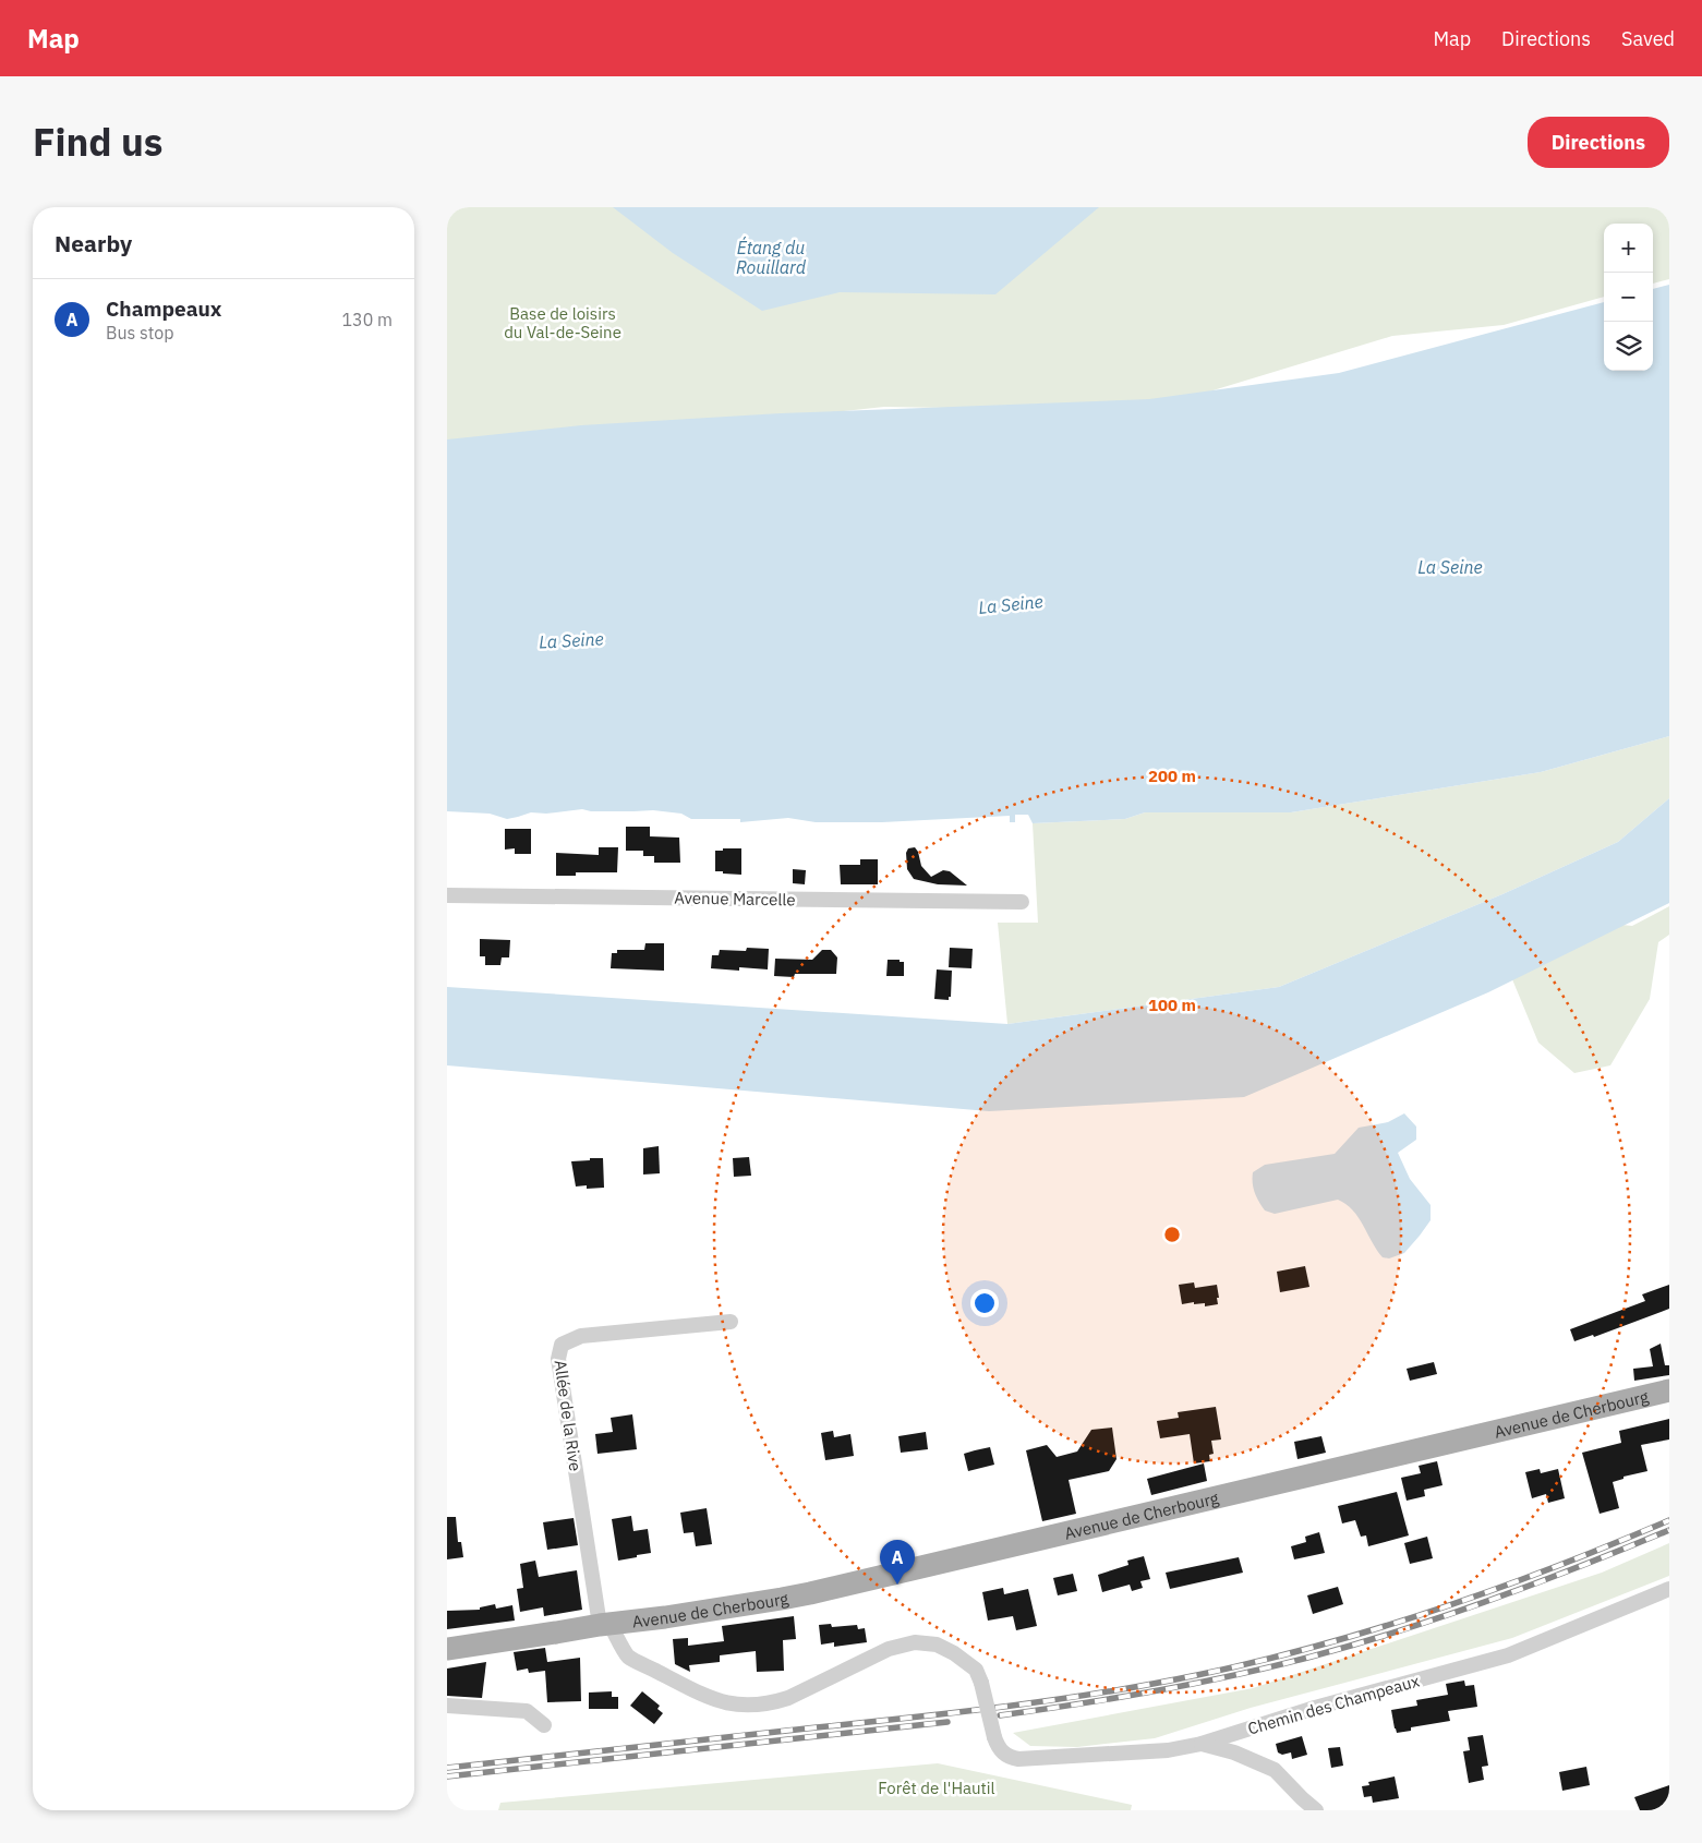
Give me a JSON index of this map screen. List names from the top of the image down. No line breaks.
{"streets":{"main road":["Avenue de Cherbourg"],"street":["Avenue Marcelle","Allée de la Rive","Chemin des Champeaux"]},"crossings":[["Avenue de Cherbourg","Allée de la Rive"],["Avenue de Cherbourg","Chemin des Champeaux"],["Allée de la Rive","Chemin des Champeaux"]],"water":["Étang du Rouillard","La Seine"],"parks":["Base de loisirs du Val-de-Seine","Forêt de l'Hautil"],"page":{"header":"Map","nav":["Map","Directions","Saved"],"title":"Find us","buttons":"Directions","heading":"Nearby","map_buttons":["+","−"],"list":[{"mark":"A","name":"Champeaux","note":"Bus stop","value":"130 m"}],"pins":"A"},"rings":["200 m","100 m"]}
